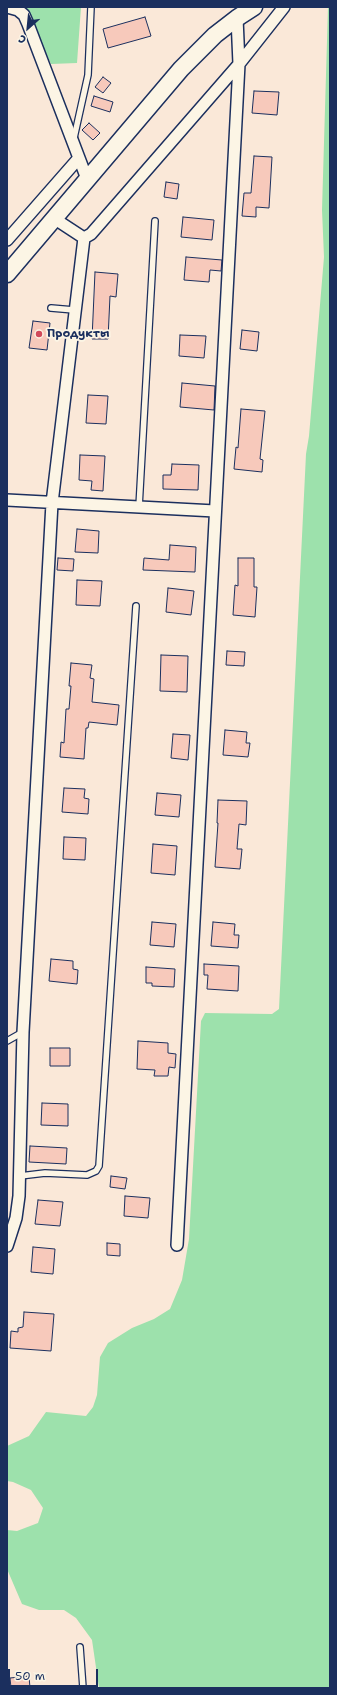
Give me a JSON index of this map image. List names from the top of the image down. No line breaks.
{"places":["Продукты"],"scale_bar":"50 m","north":"bottom left"}
